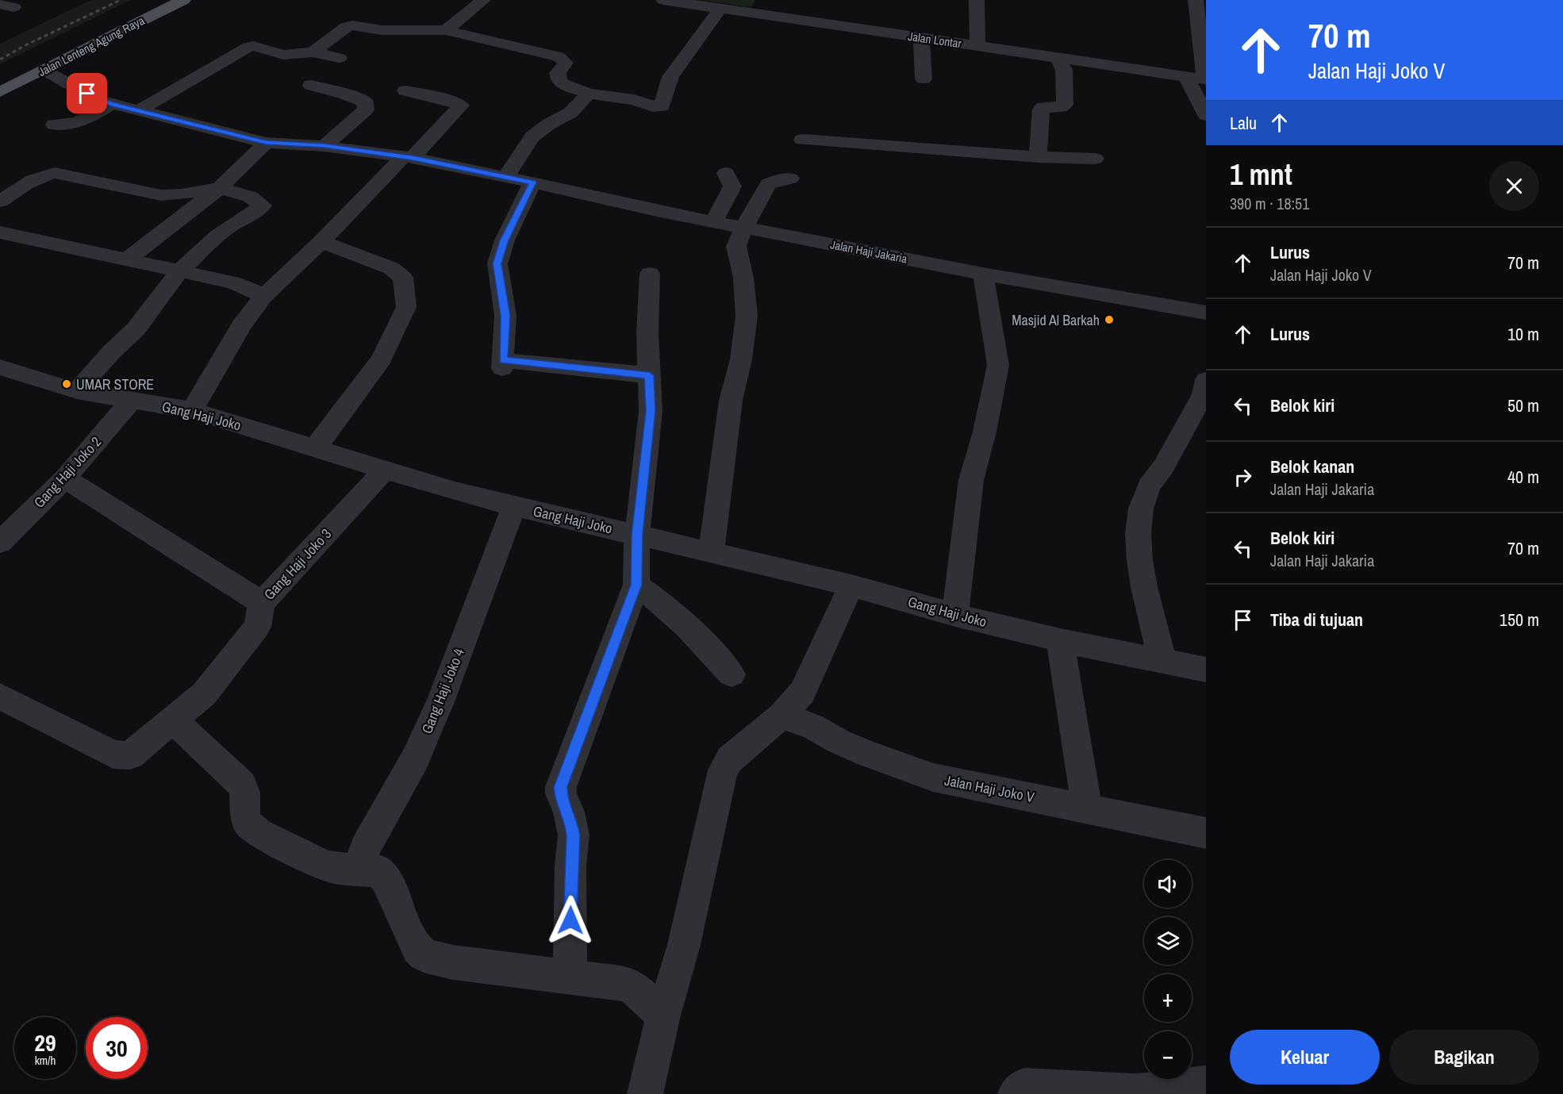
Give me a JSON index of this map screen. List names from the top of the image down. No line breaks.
{"streets":{"main road":["Jalan Lenteng Agung Raya"],"street":["Jalan Lontar","Jalan Haji Jakaria","Gang Haji Joko","Gang Haji Joko 2","Gang Haji Joko 3","Gang Haji Joko 4","Jalan Haji Joko V"]},"crossings":[["Jalan Lenteng Agung Raya","Jalan Haji Jakaria"],["Gang Haji Joko","Gang Haji Joko 2"],["Gang Haji Joko","Gang Haji Joko 3"],["Gang Haji Joko","Gang Haji Joko 4"]],"places":["Masjid Al Barkah","UMAR STORE"],"page":{"turn":["70 m","Jalan Haji Joko V"],"then":"Lalu","heading":["1 mnt","390 m · 18:51"],"list":[{"name":"Lurus","note":"Jalan Haji Joko V","value":"70 m"},{"name":"Lurus","value":"10 m"},{"name":"Belok kiri","value":"50 m"},{"name":"Belok kanan","note":"Jalan Haji Jakaria","value":"40 m"},{"name":"Belok kiri","note":"Jalan Haji Jakaria","value":"70 m"},{"name":"Tiba di tujuan","value":"150 m"}],"map_buttons":["+","−"],"speed":"29 km/h","limit":"30","buttons":["Keluar","Bagikan"]}}
